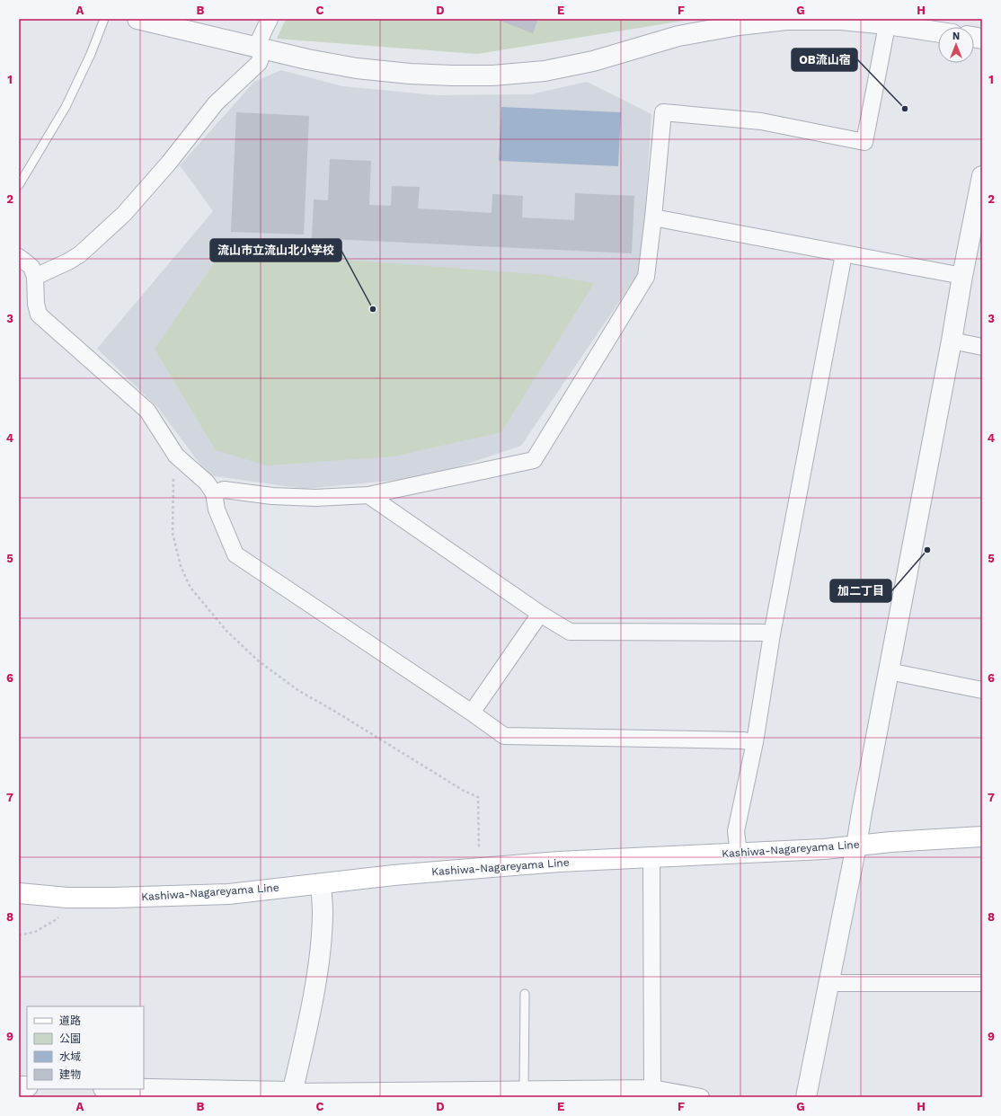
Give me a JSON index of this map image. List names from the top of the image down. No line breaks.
{"streets":{"main road":["Kashiwa-Nagareyama Line"]},"places":["OB流山宿","流山市立流山北小学校","加二丁目"],"legend":["道路","公園","水域","建物"],"north":"top","grid":{"columns":["A","B","C","D","E","F","G","H"],"rows":["1","2","3","4","5","6","7","8","9"]}}
